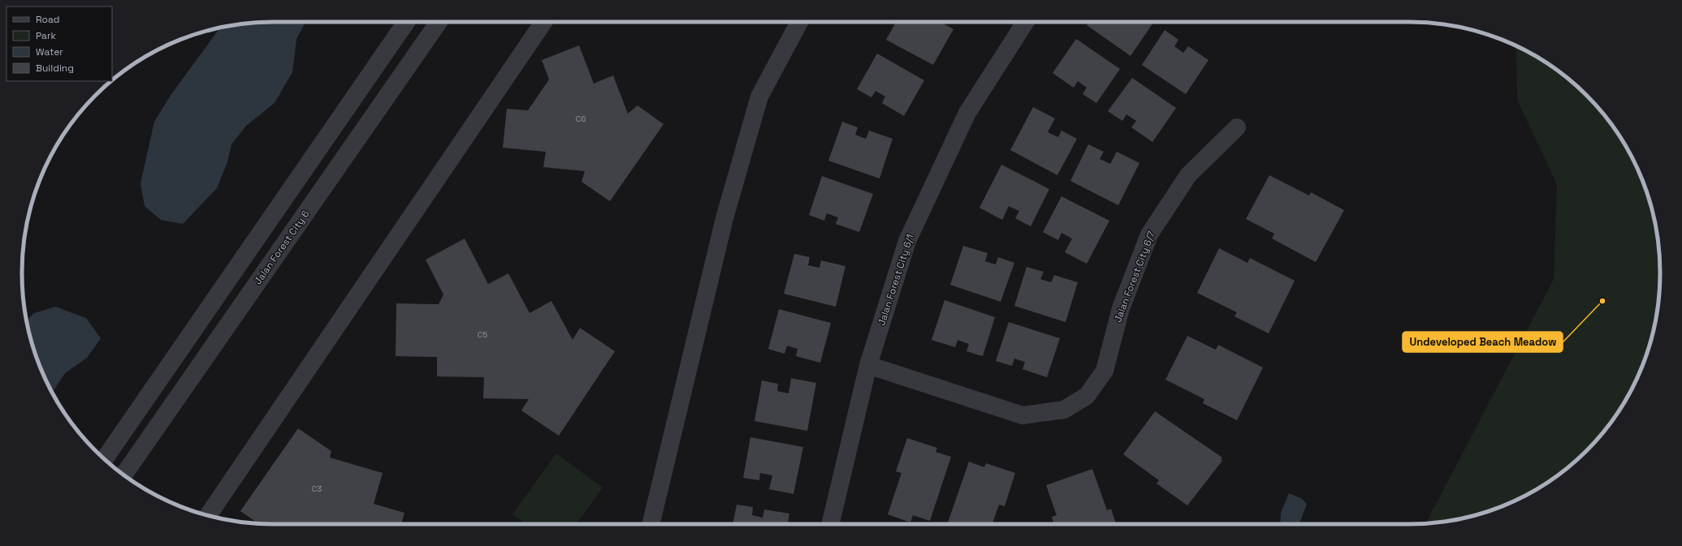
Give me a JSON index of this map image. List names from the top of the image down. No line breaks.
{"streets":{"street":["Jalan Forest City 6","Jalan Forest City 6/7","Jalan Forest City 6/1"]},"crossings":[["Jalan Forest City 6/7","Jalan Forest City 6/1"]],"places":["Undeveloped Beach Meadow"],"house_numbers":["C6","C5","C3"],"legend":["Road","Park","Water","Building"]}
